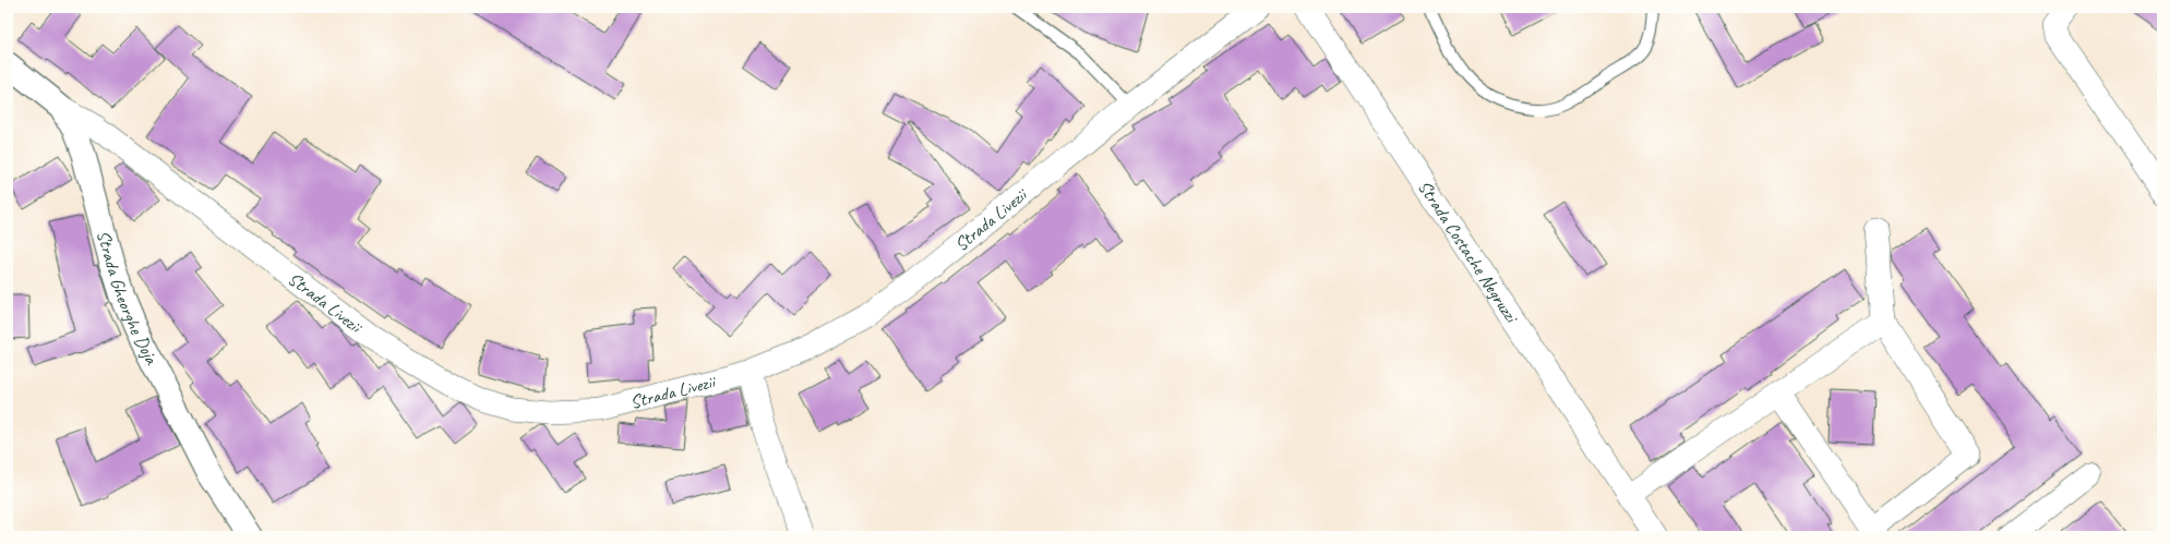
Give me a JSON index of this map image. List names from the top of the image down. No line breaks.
{"streets":{"street":["Strada Livezii","Strada Costache Negruzzi","Strada Gheorghe Doja"]},"crossings":[["Strada Livezii","Strada Gheorghe Doja"]]}
